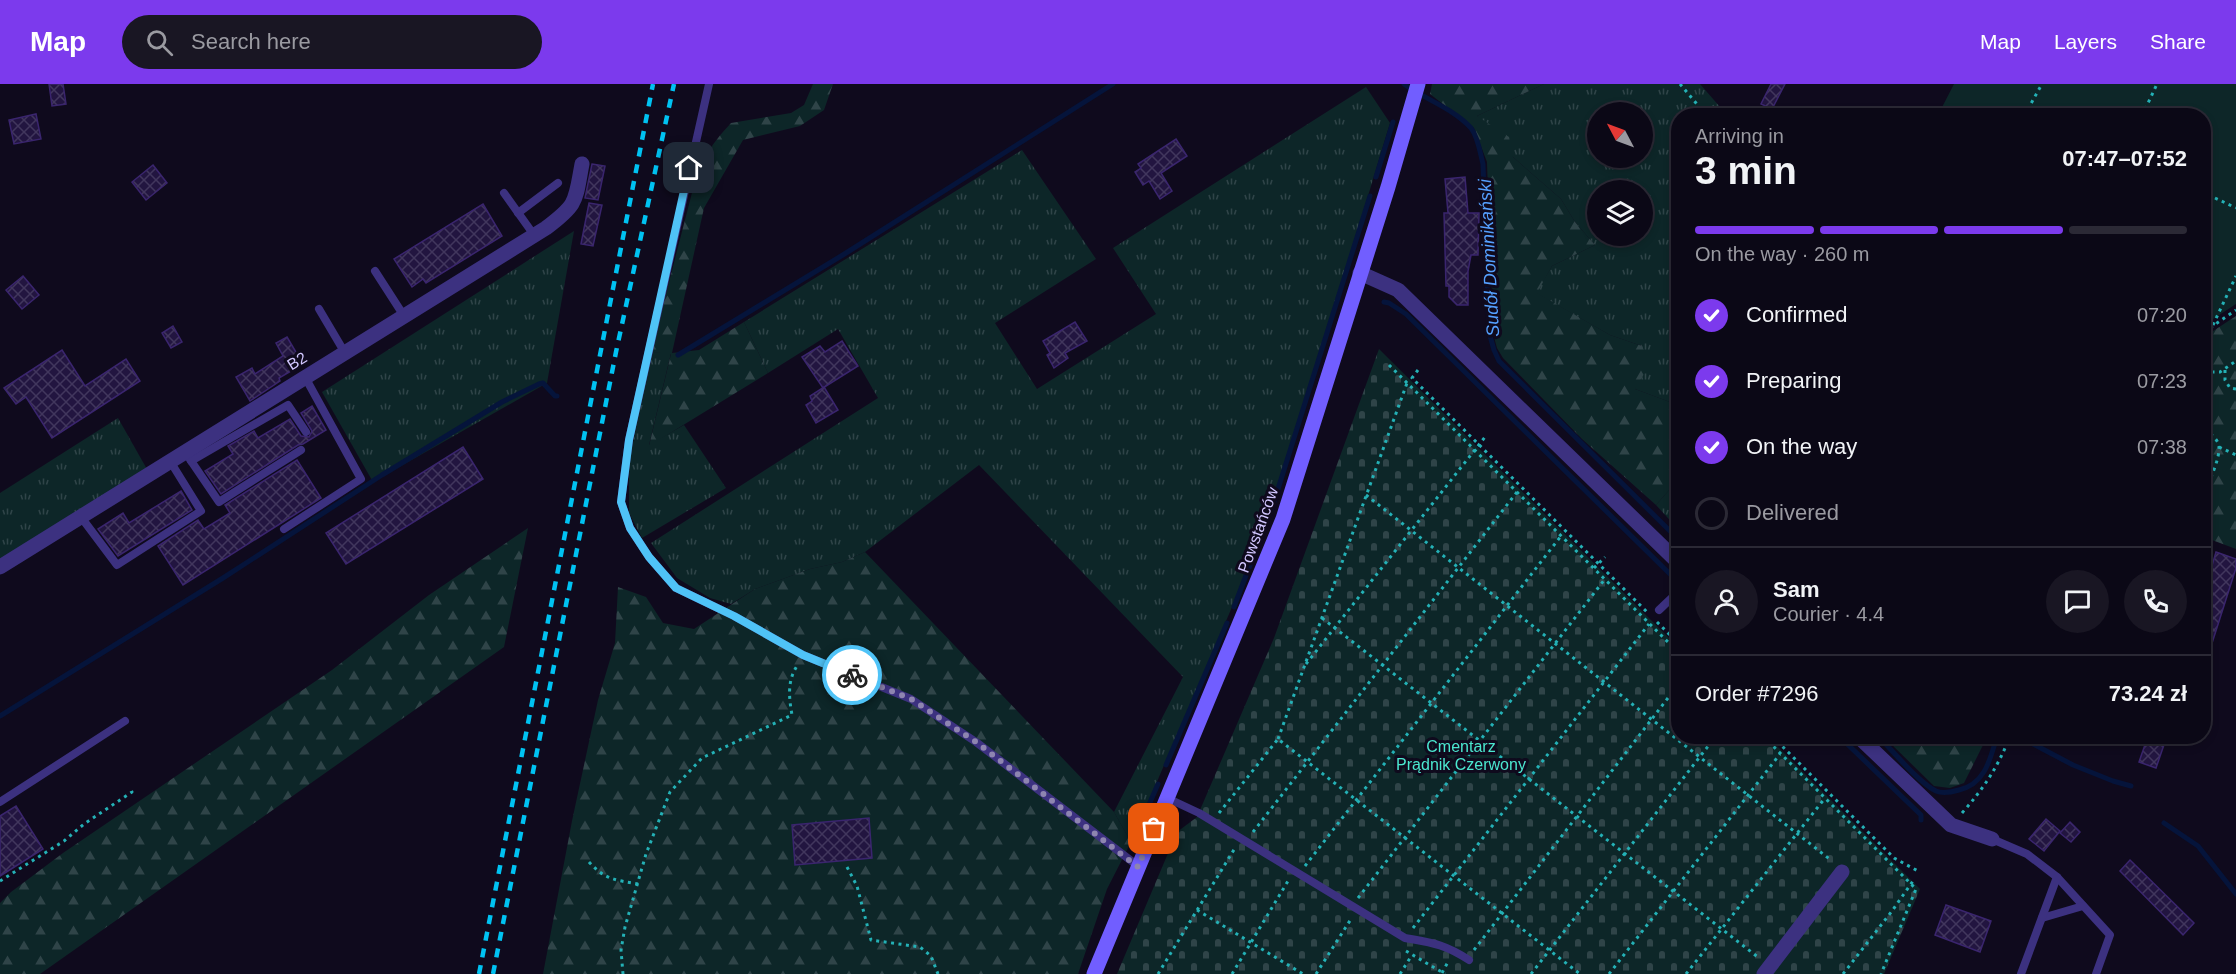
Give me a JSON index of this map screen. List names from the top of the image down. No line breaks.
{"streets":{"street":["B2","Powstańców"]},"water":["Sudół Dominikański"],"parks":["Cmentarz Prądnik Czerwony"],"north":"top left","page":{"header":"Map","search":"Search here","nav":["Map","Layers","Share"],"heading":["3 min","Arriving in","07:47–07:52"],"panel":["Sam","Courier · 4.4","Order #7296","73.24 zł"],"bar":"On the way · 260 m","list":[["Confirmed","07:20"],["Preparing","07:23"],["On the way","07:38"],"Delivered"]}}
